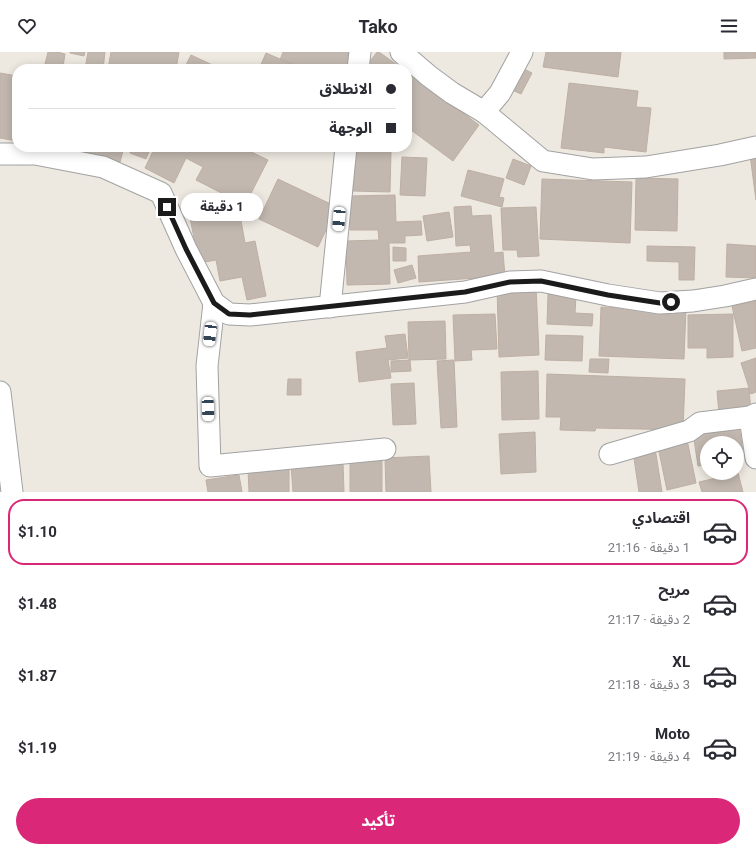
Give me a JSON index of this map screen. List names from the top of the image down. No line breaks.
{"page":{"header":"Tako","banner":["الانطلاق","الوجهة"],"bubble":"1 دقيقة","list":[{"name":"اقتصادي","note":"1 دقيقة · 21:16","value":"$1.10"},{"name":"مريح","note":"2 دقيقة · 21:17","value":"$1.48"},{"name":"XL","note":"3 دقيقة · 21:18","value":"$1.87"},{"name":"Moto","note":"4 دقيقة · 21:19","value":"$1.19"}],"buttons":"تأكيد"}}
